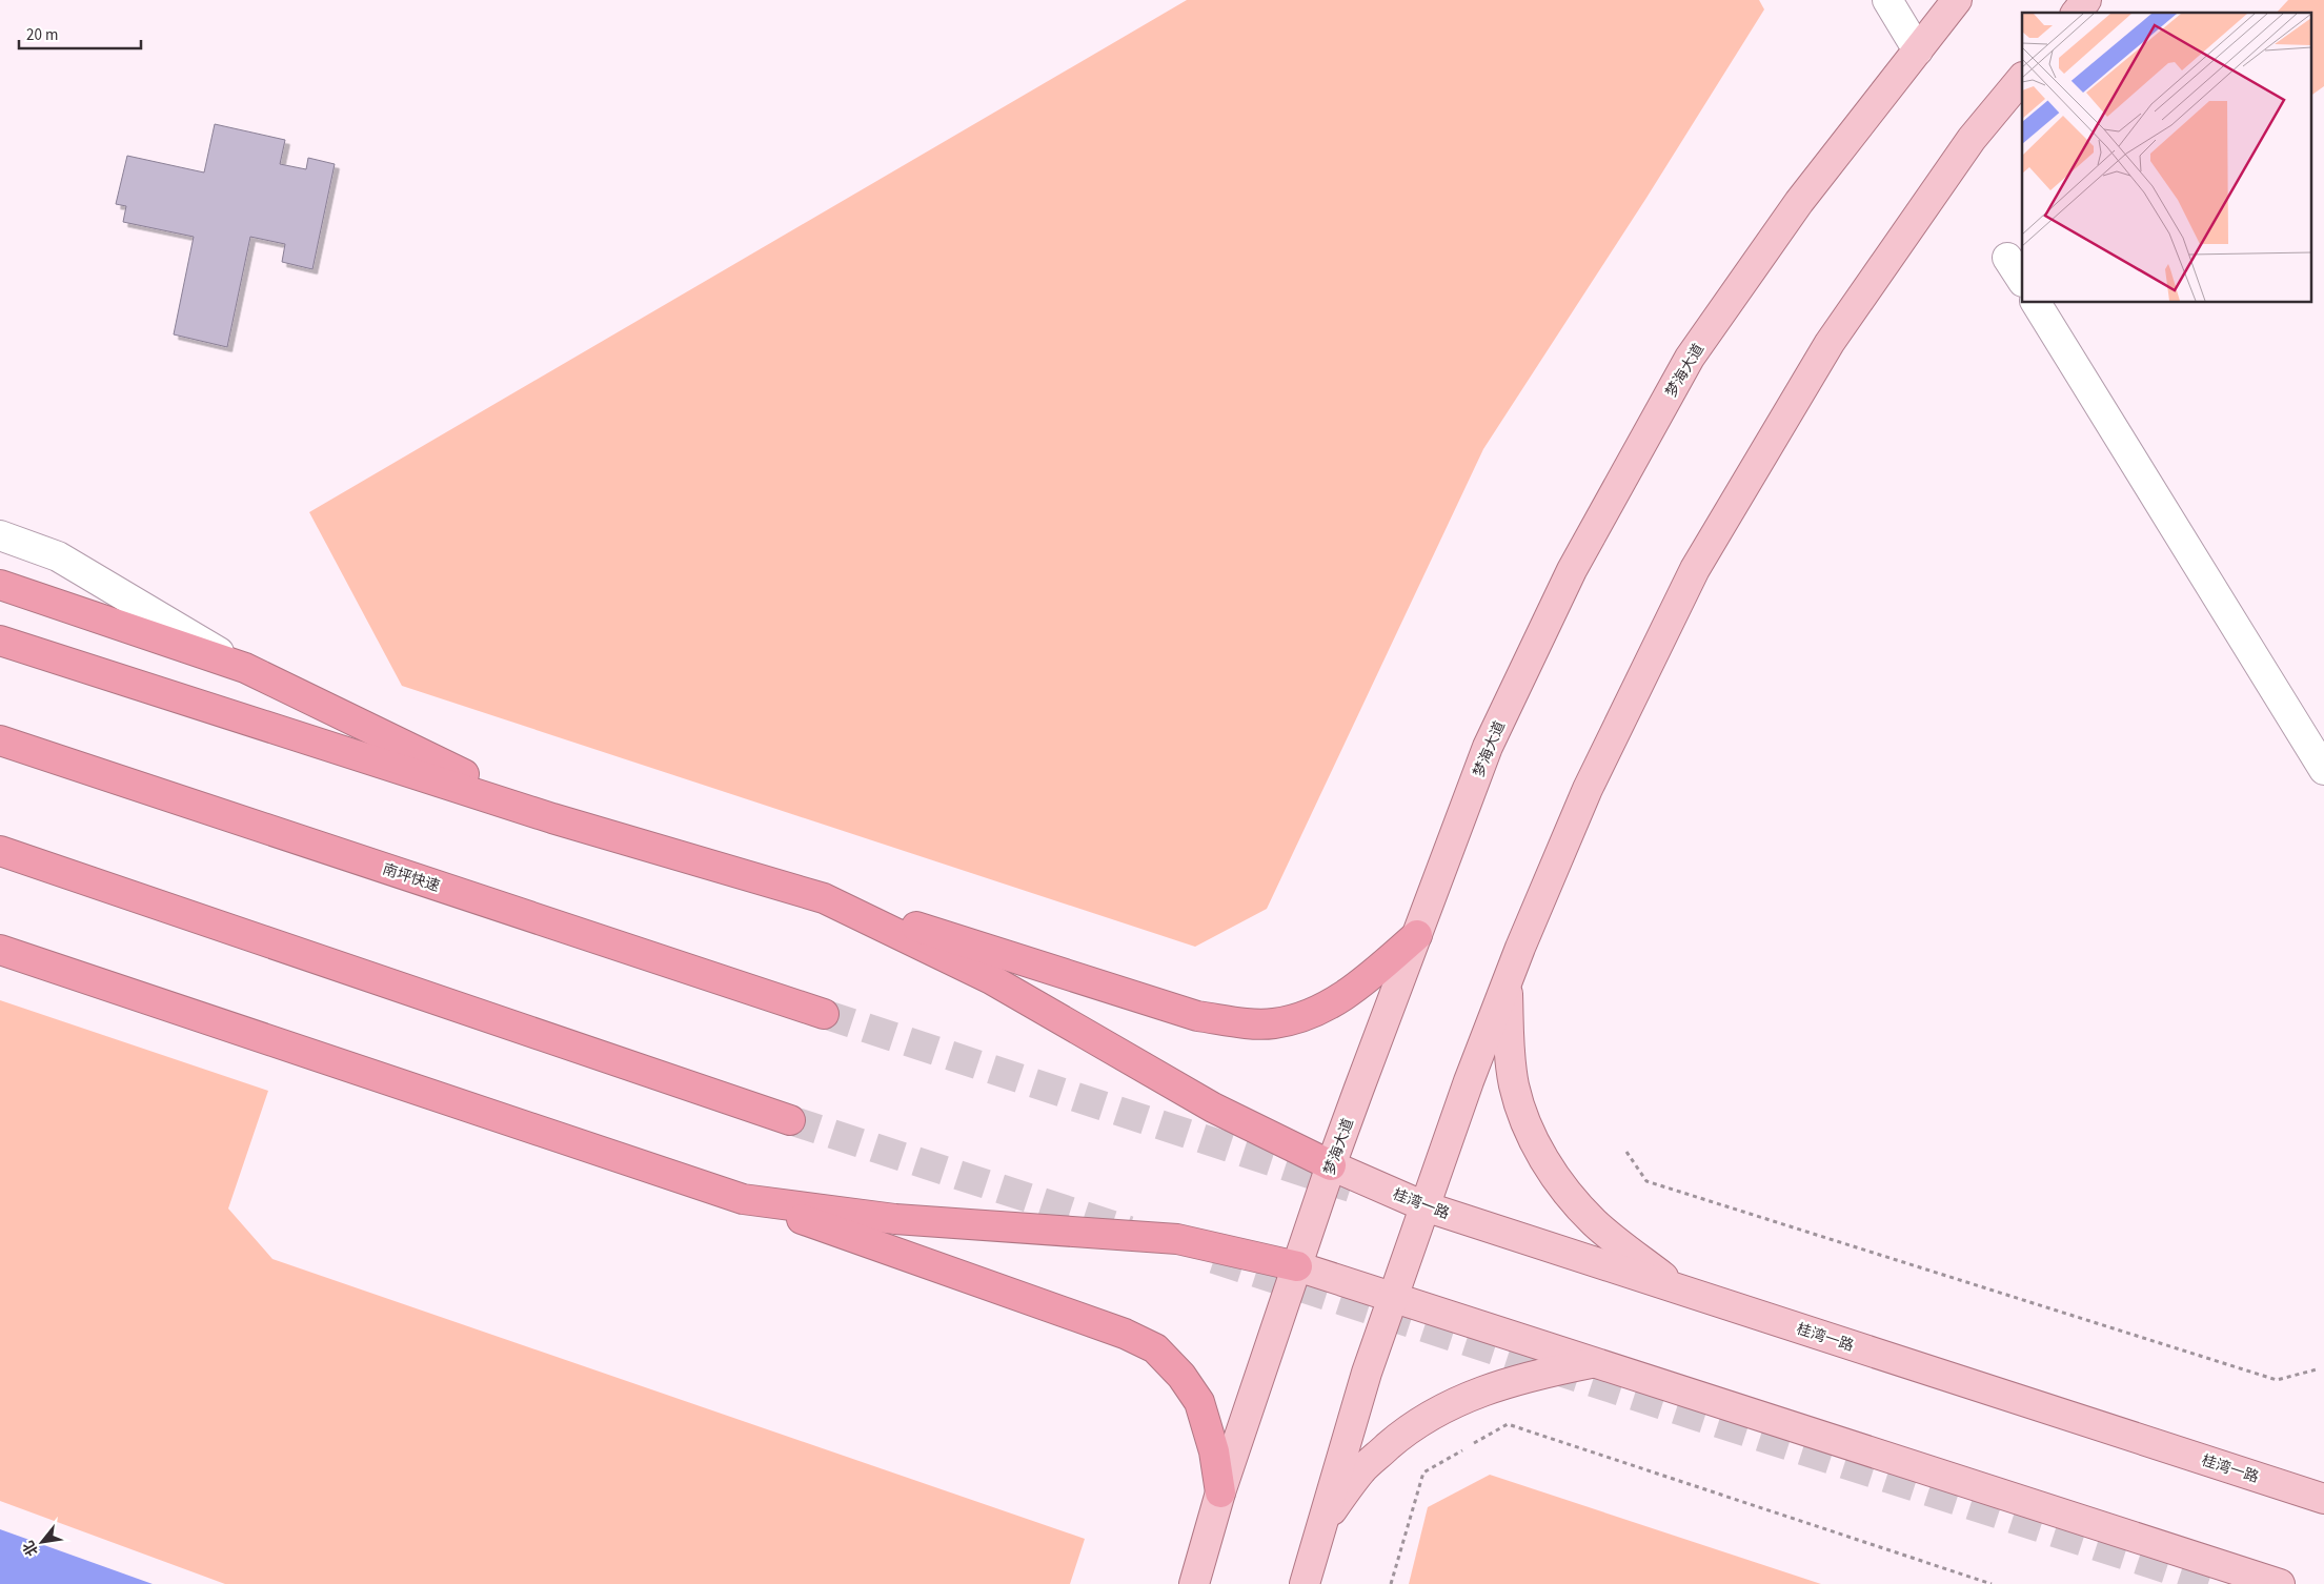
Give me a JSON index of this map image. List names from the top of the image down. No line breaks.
{"streets":{"highway":["南坪快速"],"main road":["梦海大道","桂湾一路"]},"crossings":[["梦海大道","桂湾一路"]],"scale_bar":"20 m","north":"bottom left"}
